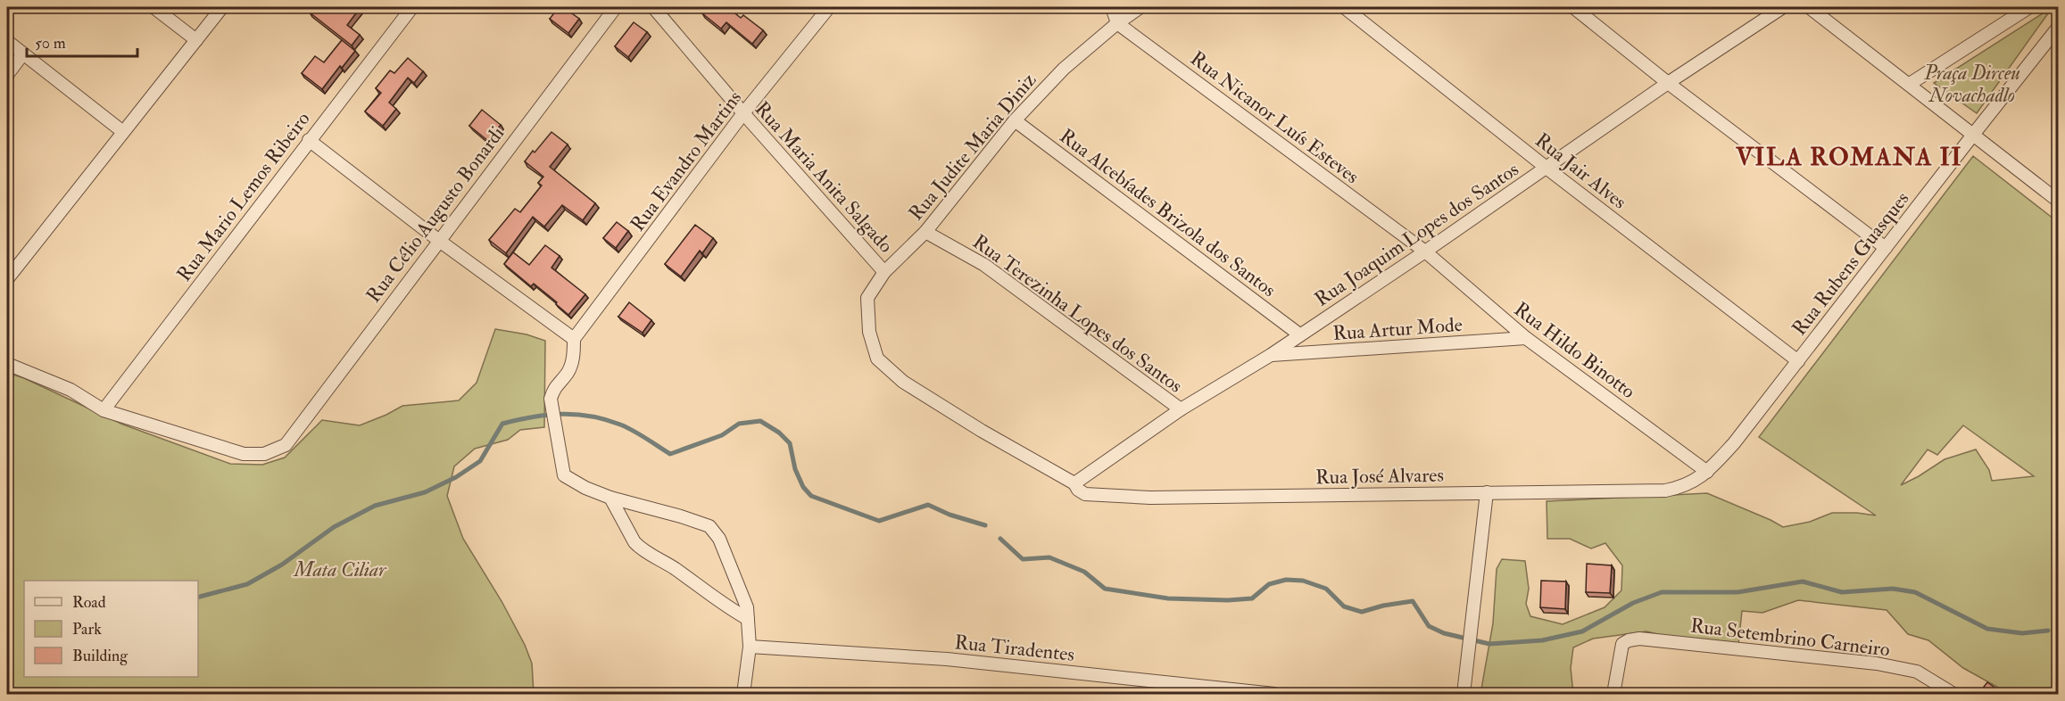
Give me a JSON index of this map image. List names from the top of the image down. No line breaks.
{"streets":{"street":["Rua Nicanor Luís Esteves","Rua Judite Maria Diniz","Rua Evandro Martins","Rua Jair Alves","Rua Maria Anita Salgado","Rua Mario Lemos Ribeiro","Rua Alcebíades Brizola dos Santos","Rua Célio Augusto Bonardi","Rua Joaquim Lopes dos Santos","Rua Rubens Guasques","Rua Terezinha Lopes dos Santos","Rua Artur Mode","Rua Hildo Binotto","Rua José Alvares","Rua Setembrino Carneiro","Rua Tiradentes"]},"crossings":[["Rua Nicanor Luís Esteves","Rua Judite Maria Diniz"],["Rua Nicanor Luís Esteves","Rua Joaquim Lopes dos Santos"],["Rua Nicanor Luís Esteves","Rua Hildo Binotto"],["Rua Judite Maria Diniz","Rua Maria Anita Salgado"],["Rua Judite Maria Diniz","Rua Alcebíades Brizola dos Santos"],["Rua Judite Maria Diniz","Rua Terezinha Lopes dos Santos"],["Rua Judite Maria Diniz","Rua José Alvares"],["Rua Evandro Martins","Rua Maria Anita Salgado"],["Rua Jair Alves","Rua Joaquim Lopes dos Santos"],["Rua Jair Alves","Rua Rubens Guasques"],["Rua Mario Lemos Ribeiro","Rua Célio Augusto Bonardi"],["Rua Alcebíades Brizola dos Santos","Rua Joaquim Lopes dos Santos"],["Rua Joaquim Lopes dos Santos","Rua Terezinha Lopes dos Santos"],["Rua Joaquim Lopes dos Santos","Rua Artur Mode"],["Rua Joaquim Lopes dos Santos","Rua Hildo Binotto"],["Rua Joaquim Lopes dos Santos","Rua José Alvares"],["Rua Rubens Guasques","Rua Hildo Binotto"],["Rua Rubens Guasques","Rua José Alvares"],["Rua Artur Mode","Rua Hildo Binotto"]],"districts":["VILA ROMANA II"],"parks":["Praça Dirceu Novachadlo","Mata Ciliar"],"legend":["Road","Park","Building"],"scale_bar":"50 m"}
